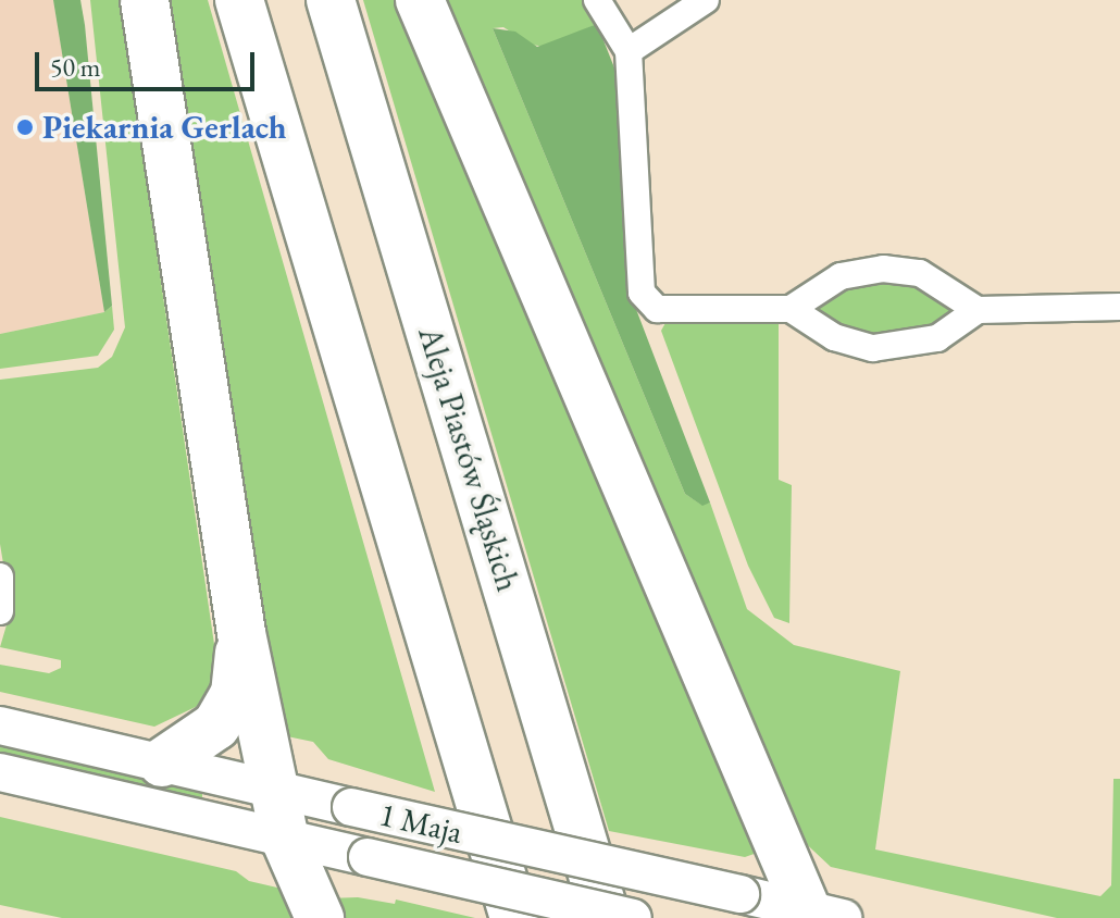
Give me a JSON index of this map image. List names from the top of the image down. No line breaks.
{"streets":{"highway":["Aleja Piastów Śląskich"],"main road":["1 Maja"]},"places":["Piekarnia Gerlach"],"scale_bar":"50 m"}
